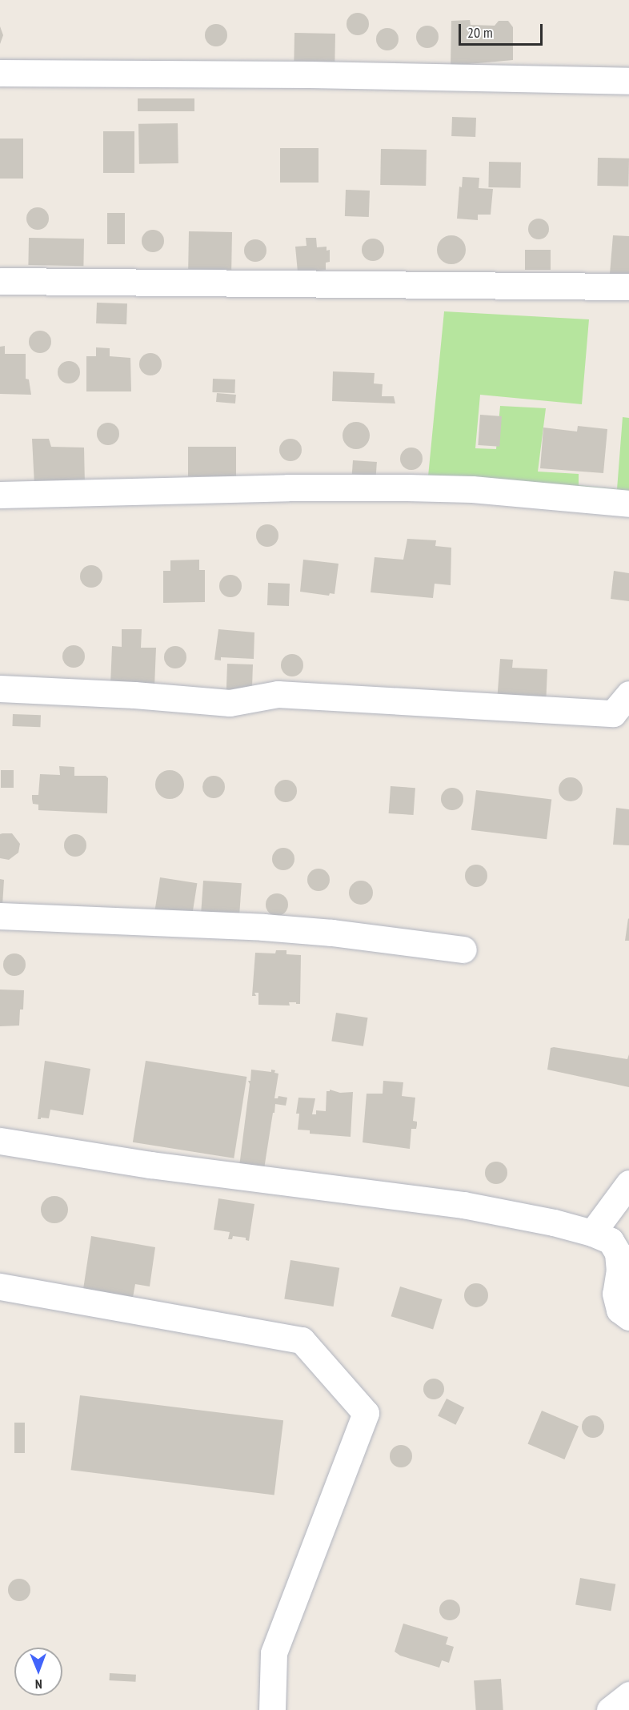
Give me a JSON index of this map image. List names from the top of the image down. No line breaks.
{"scale_bar":"20 m","north":"bottom"}
